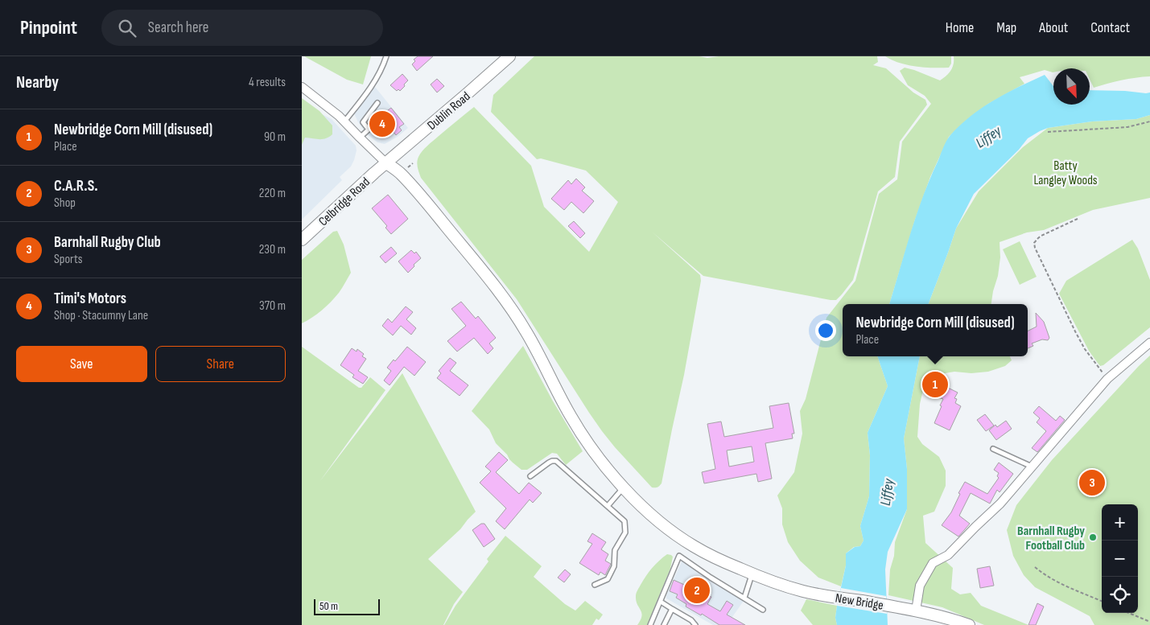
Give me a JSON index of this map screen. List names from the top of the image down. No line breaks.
{"streets":{"main road":["Dublin Road","Celbridge Road","New Bridge"]},"crossings":[["Dublin Road","Celbridge Road"],["Dublin Road","New Bridge"],["Celbridge Road","New Bridge"]],"water":["Liffey"],"parks":["Batty Langley Woods"],"places":["Barnhall Rugby Football Club"],"scale_bar":"50 m","north":"bottom right","page":{"header":"Pinpoint","search":"Search here","nav":["Home","Map","About","Contact"],"heading":["Nearby","4 results"],"list":[{"mark":"1","name":"Newbridge Corn Mill (disused)","note":"Place","value":"90 m"},{"mark":"2","name":"C.A.R.S.","note":"Shop","value":"220 m"},{"mark":"3","name":"Barnhall Rugby Club","note":"Sports","value":"230 m"},{"mark":"4","name":"Timi's Motors","note":"Shop · Stacumny Lane","value":"370 m"}],"pins":["4","1","3","2"],"popup":["Newbridge Corn Mill (disused)","Place"],"buttons":["Save","Share"],"map_buttons":["+","−"],"scale":"50 m"}}
